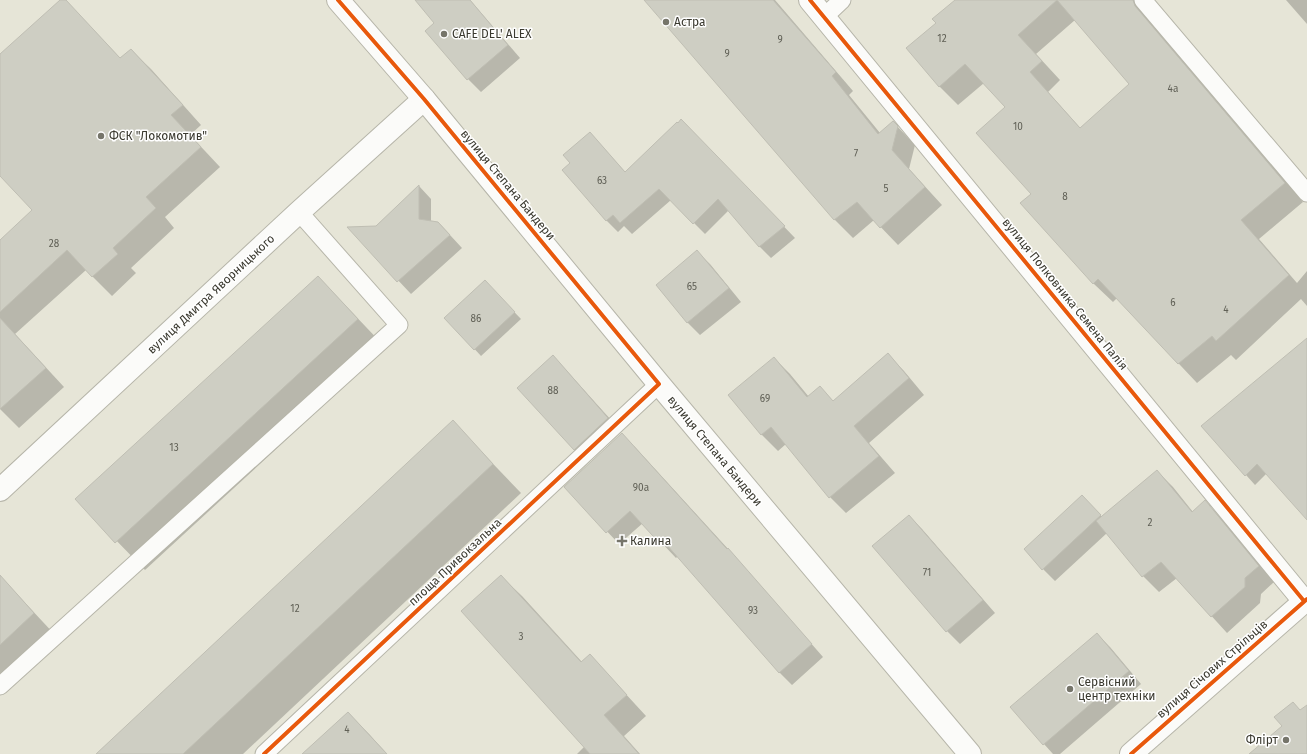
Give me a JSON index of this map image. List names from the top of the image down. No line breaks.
{"streets":{"street":["вулиця Степана Бандери","вулиця Дмитра Яворницького","вулиця Полковника Семена Палія","вулиця Січових Стрільців"],"lane":["площа Привокзальна"]},"crossings":[["вулиця Степана Бандери","вулиця Дмитра Яворницького"],["вулиця Степана Бандери","площа Привокзальна"],["вулиця Полковника Семена Палія","вулиця Січових Стрільців"]],"places":{"other":["Астра","CAFE DEL' ALEX","ФСК \"Локомотив\"","Сервісний центр техніки","Флірт"],"health":["Калина"]},"house_numbers":["12","9","9","4а","10","7","63","5","8","28","65","6","4","86","88","69","13","90а","2","71","12","93","3","4"]}
